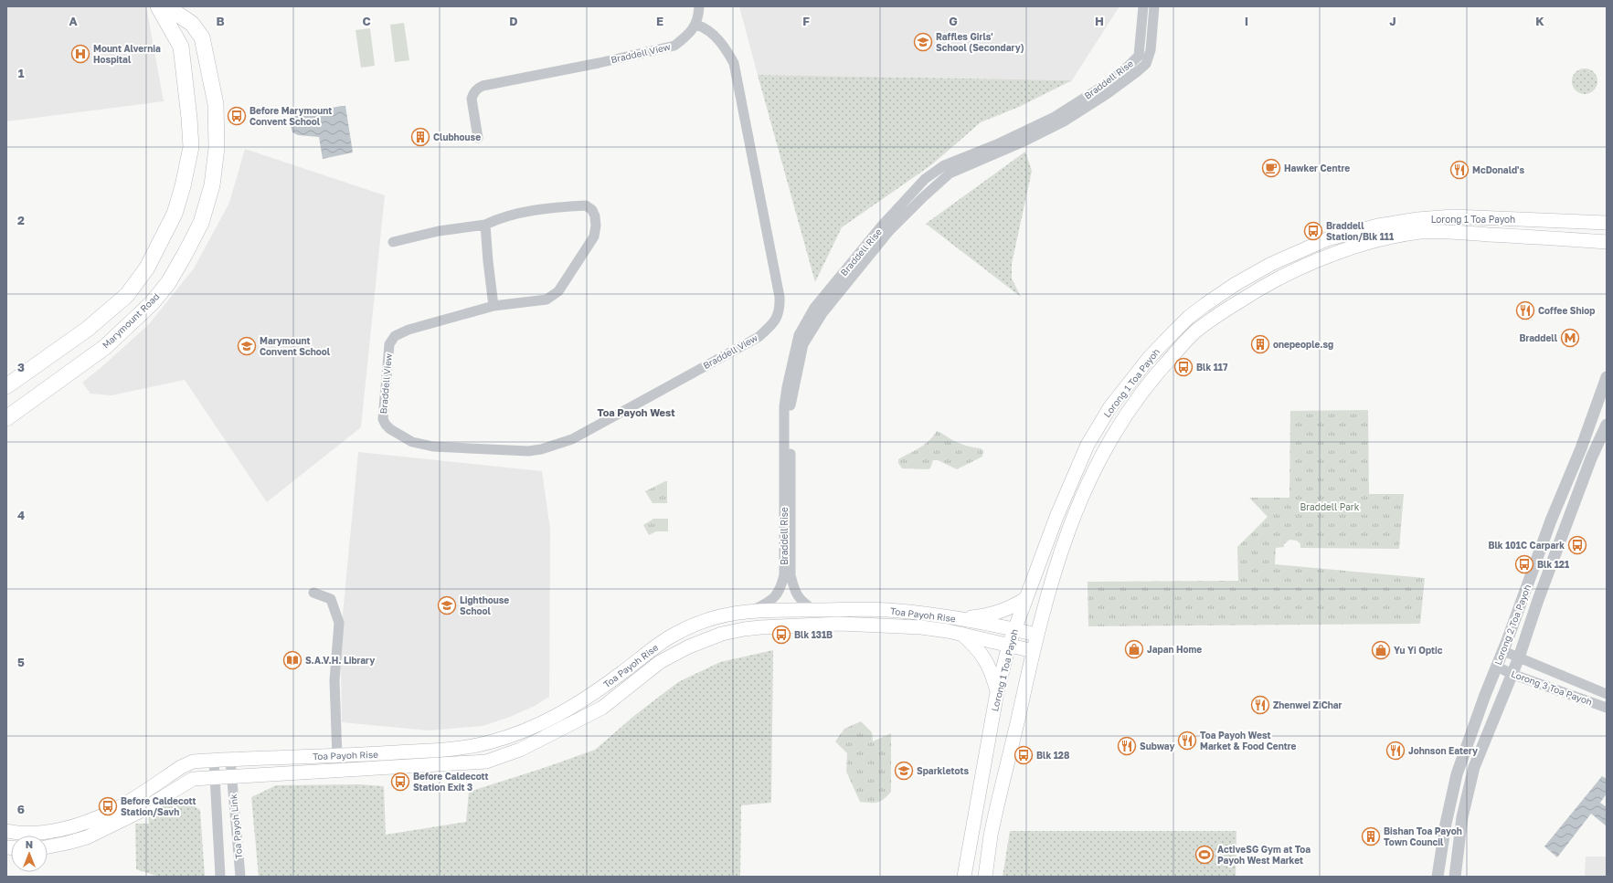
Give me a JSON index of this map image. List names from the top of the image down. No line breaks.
{"streets":{"main road":["Lorong 1 Toa Payoh","Marymount Road","Toa Payoh Rise"],"street":["Braddell View","Braddell Rise","Lorong 2 Toa Payoh","Lorong 3 Toa Payoh","Toa Payoh Link"]},"crossings":[["Braddell Rise","Toa Payoh Rise"],["Lorong 1 Toa Payoh","Toa Payoh Rise"],["Toa Payoh Rise","Toa Payoh Link"],["Lorong 2 Toa Payoh","Lorong 3 Toa Payoh"]],"districts":["Toa Payoh West"],"parks":["Braddell Park"],"places":{"school or university":["Raffles Girls' School (Secondary)","Marymount Convent School","Lighthouse School","Sparkletots"],"hospital":["Mount Alvernia Hospital"],"bus stop":["Before Marymount Convent School","Braddell Station/Blk 111","Blk 117","Blk 101C Carpark","Blk 121","Blk 131B","Blk 128","Before Caldecott Station Exit 3","Before Caldecott Station/Savh"],"building":["Clubhouse","onepeople.sg","Bishan Toa Payoh Town Council"],"cafe":["Hawker Centre"],"restaurant":["McDonald's","Coffee Shiop","Zhenwei ZiChar","Toa Payoh West Market & Food Centre","Subway","Johnson Eatery"],"metro station":["Braddell"],"shop":["Japan Home","Yu Yi Optic"],"library":["S.A.V.H. Library"],"sports":["ActiveSG Gym at Toa Payoh West Market"]},"north":"top","grid":{"columns":["A","B","C","D","E","F","G","H","I","J","K"],"rows":["1","2","3","4","5","6"]}}
